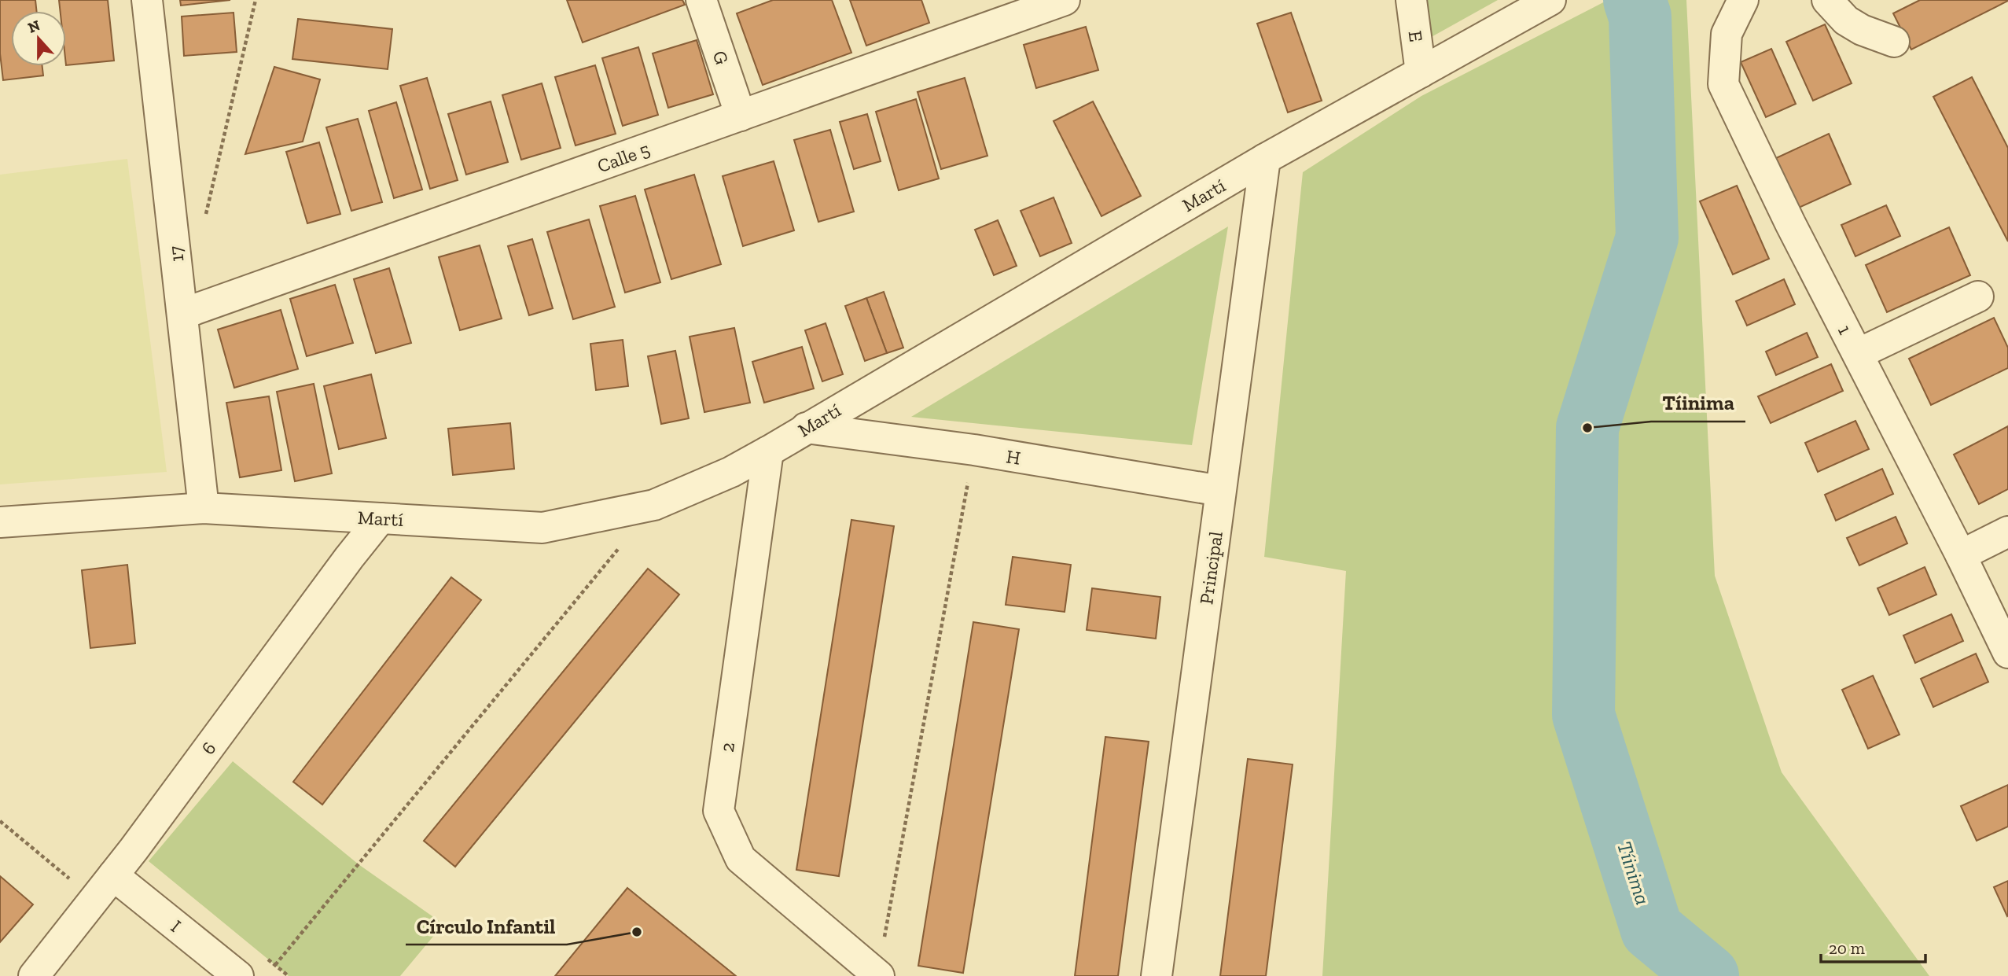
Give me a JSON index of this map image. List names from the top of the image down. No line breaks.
{"streets":{"street":["E","G","Calle 5","Martí","17","1","H","Principal","2","6","I"]},"crossings":[["E","Martí"],["G","Calle 5"],["Calle 5","17"],["Martí","17"],["Martí","H"],["Martí","Principal"],["Martí","2"],["Martí","6"],["H","Principal"],["6","I"]],"water":["Tíinima"],"places":["Tíinima","Círculo Infantil"],"scale_bar":"20 m","north":"top"}
